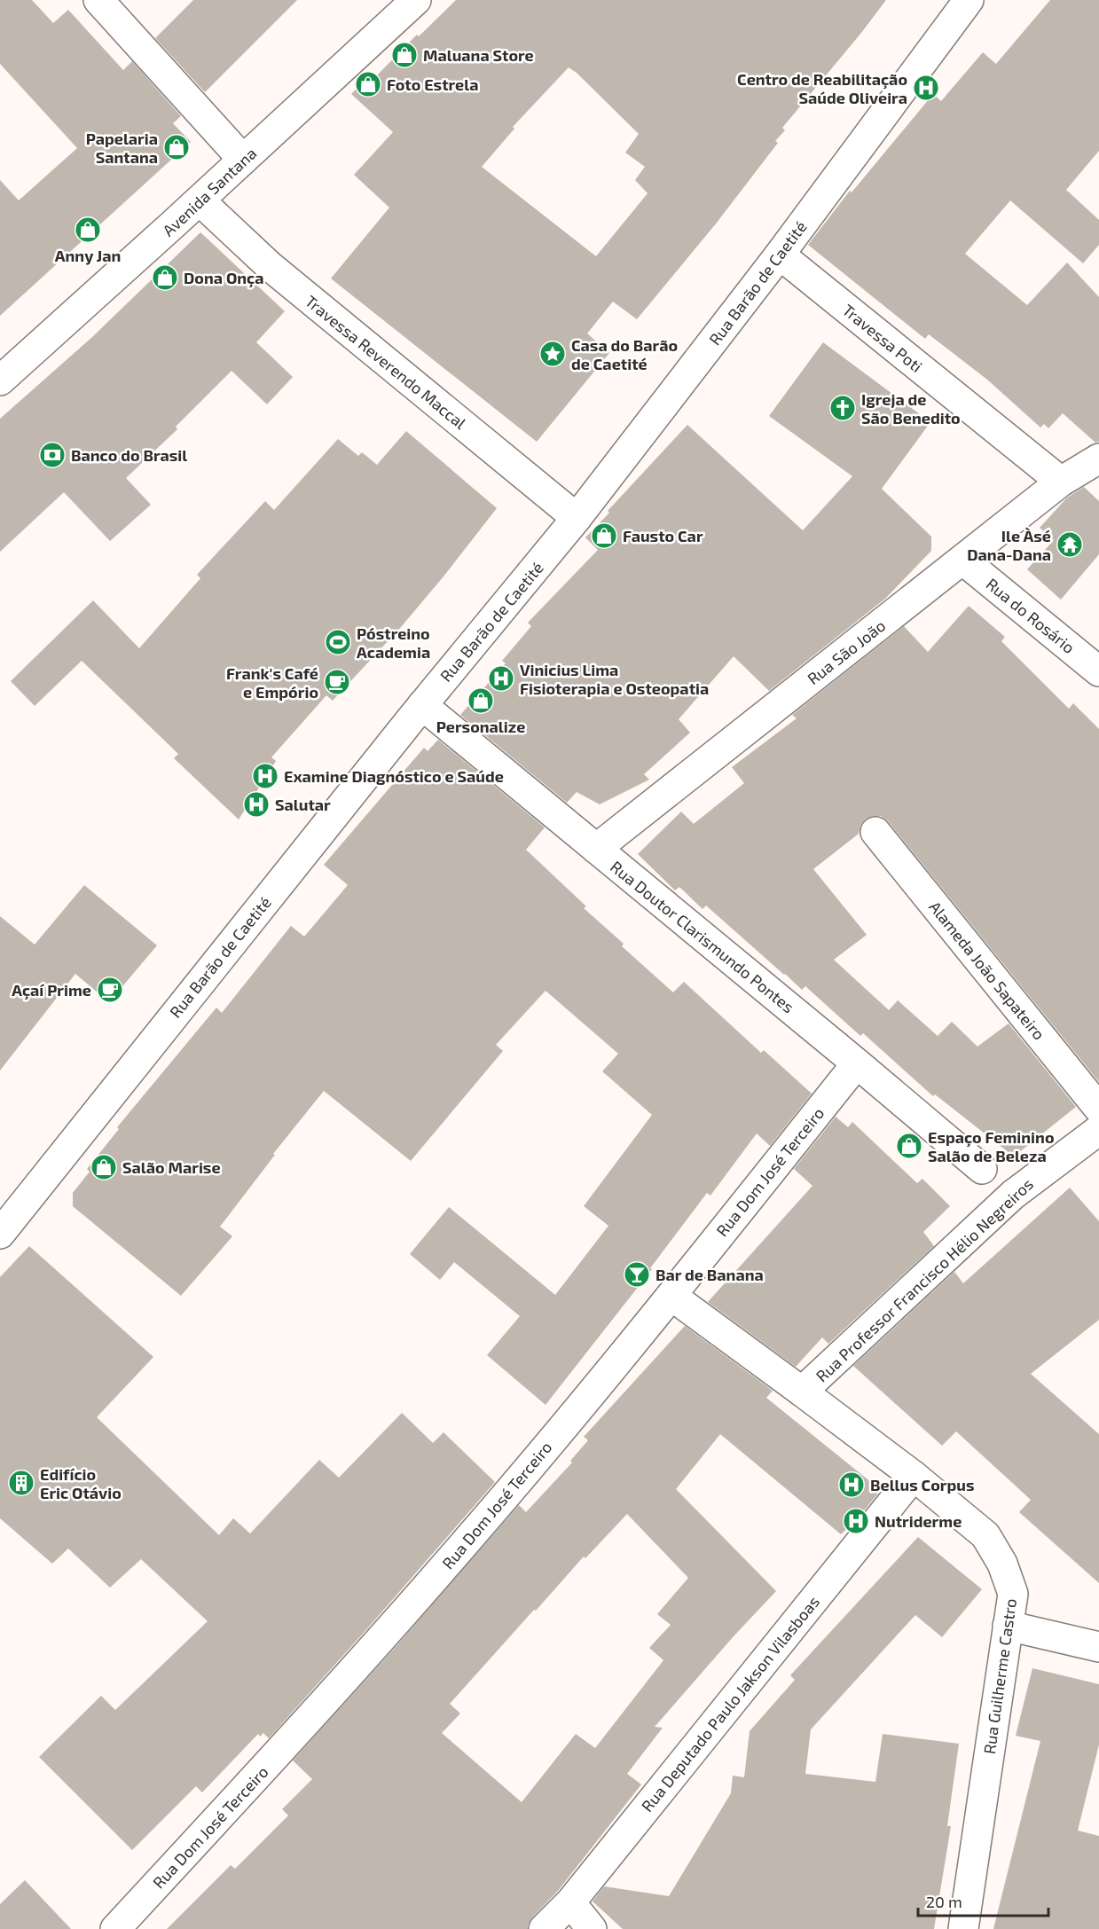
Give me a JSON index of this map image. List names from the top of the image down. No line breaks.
{"streets":{"street":["Avenida Santana","Rua Barão de Caetité","Travessa Poti","Travessa Reverendo Maccal","Rua do Rosário","Rua São João","Rua Doutor Clarismundo Pontes","Alameda João Sapateiro","Rua Dom José Terceiro","Rua Professor Francisco Hélio Negreiros","Rua Guilherme Castro","Rua Deputado Paulo Jakson Vilasboas"]},"crossings":[["Avenida Santana","Travessa Reverendo Maccal"],["Rua Barão de Caetité","Travessa Poti"],["Rua Barão de Caetité","Travessa Reverendo Maccal"],["Rua Barão de Caetité","Rua Doutor Clarismundo Pontes"],["Travessa Poti","Rua São João"],["Rua do Rosário","Rua São João"],["Rua São João","Rua Doutor Clarismundo Pontes"],["Rua Doutor Clarismundo Pontes","Rua Dom José Terceiro"],["Rua Dom José Terceiro","Rua Guilherme Castro"],["Rua Professor Francisco Hélio Negreiros","Rua Guilherme Castro"],["Rua Guilherme Castro","Rua Deputado Paulo Jakson Vilasboas"]],"places":{"shop":["Maluana Store","Foto Estrela","Papelaria Santana","Anny Jan","Dona Onça","Fausto Car","Personalize","Espaço Feminino Salão de Beleza","Salão Marise"],"hospital":["Centro de Reabilitação Saúde Oliveira","Vinicius Lima Fisioterapia e Osteopatia","Examine Diagnóstico e Saúde","Salutar","Bellus Corpus","Nutriderme"],"place":["Casa do Barão de Caetité"],"church":["Igreja de São Benedito"],"bank":["Banco do Brasil"],"temple":["Ile Àsé Dana-Dana"],"sports":["Póstreino Academia"],"cafe":["Frank's Café e Empório","Açaí Prime"],"bar":["Bar de Banana"],"building":["Edifício Eric Otávio"]},"scale_bar":"20 m"}
